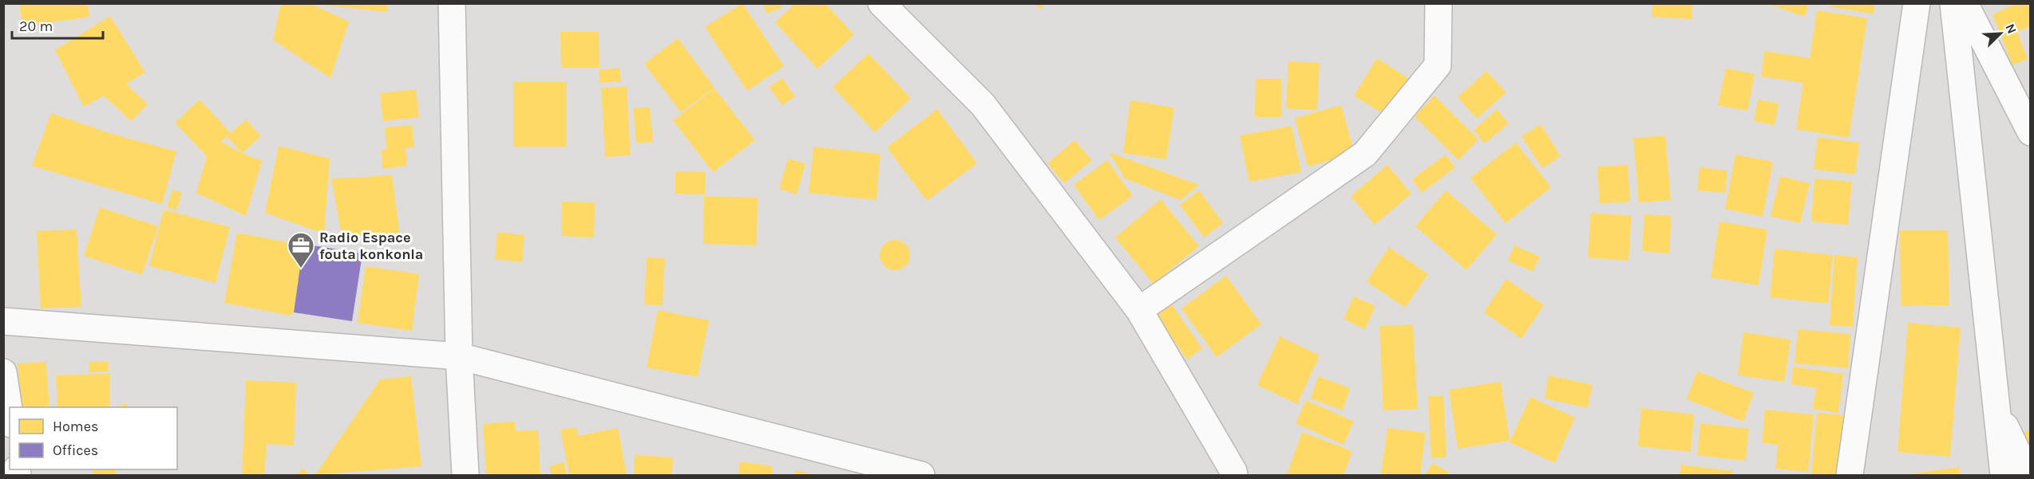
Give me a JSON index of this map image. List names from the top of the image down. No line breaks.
{"places":{"office":["Radio Espace fouta konkonla"]},"legend":["Homes","Offices"],"scale_bar":"20 m","north":"top right"}
